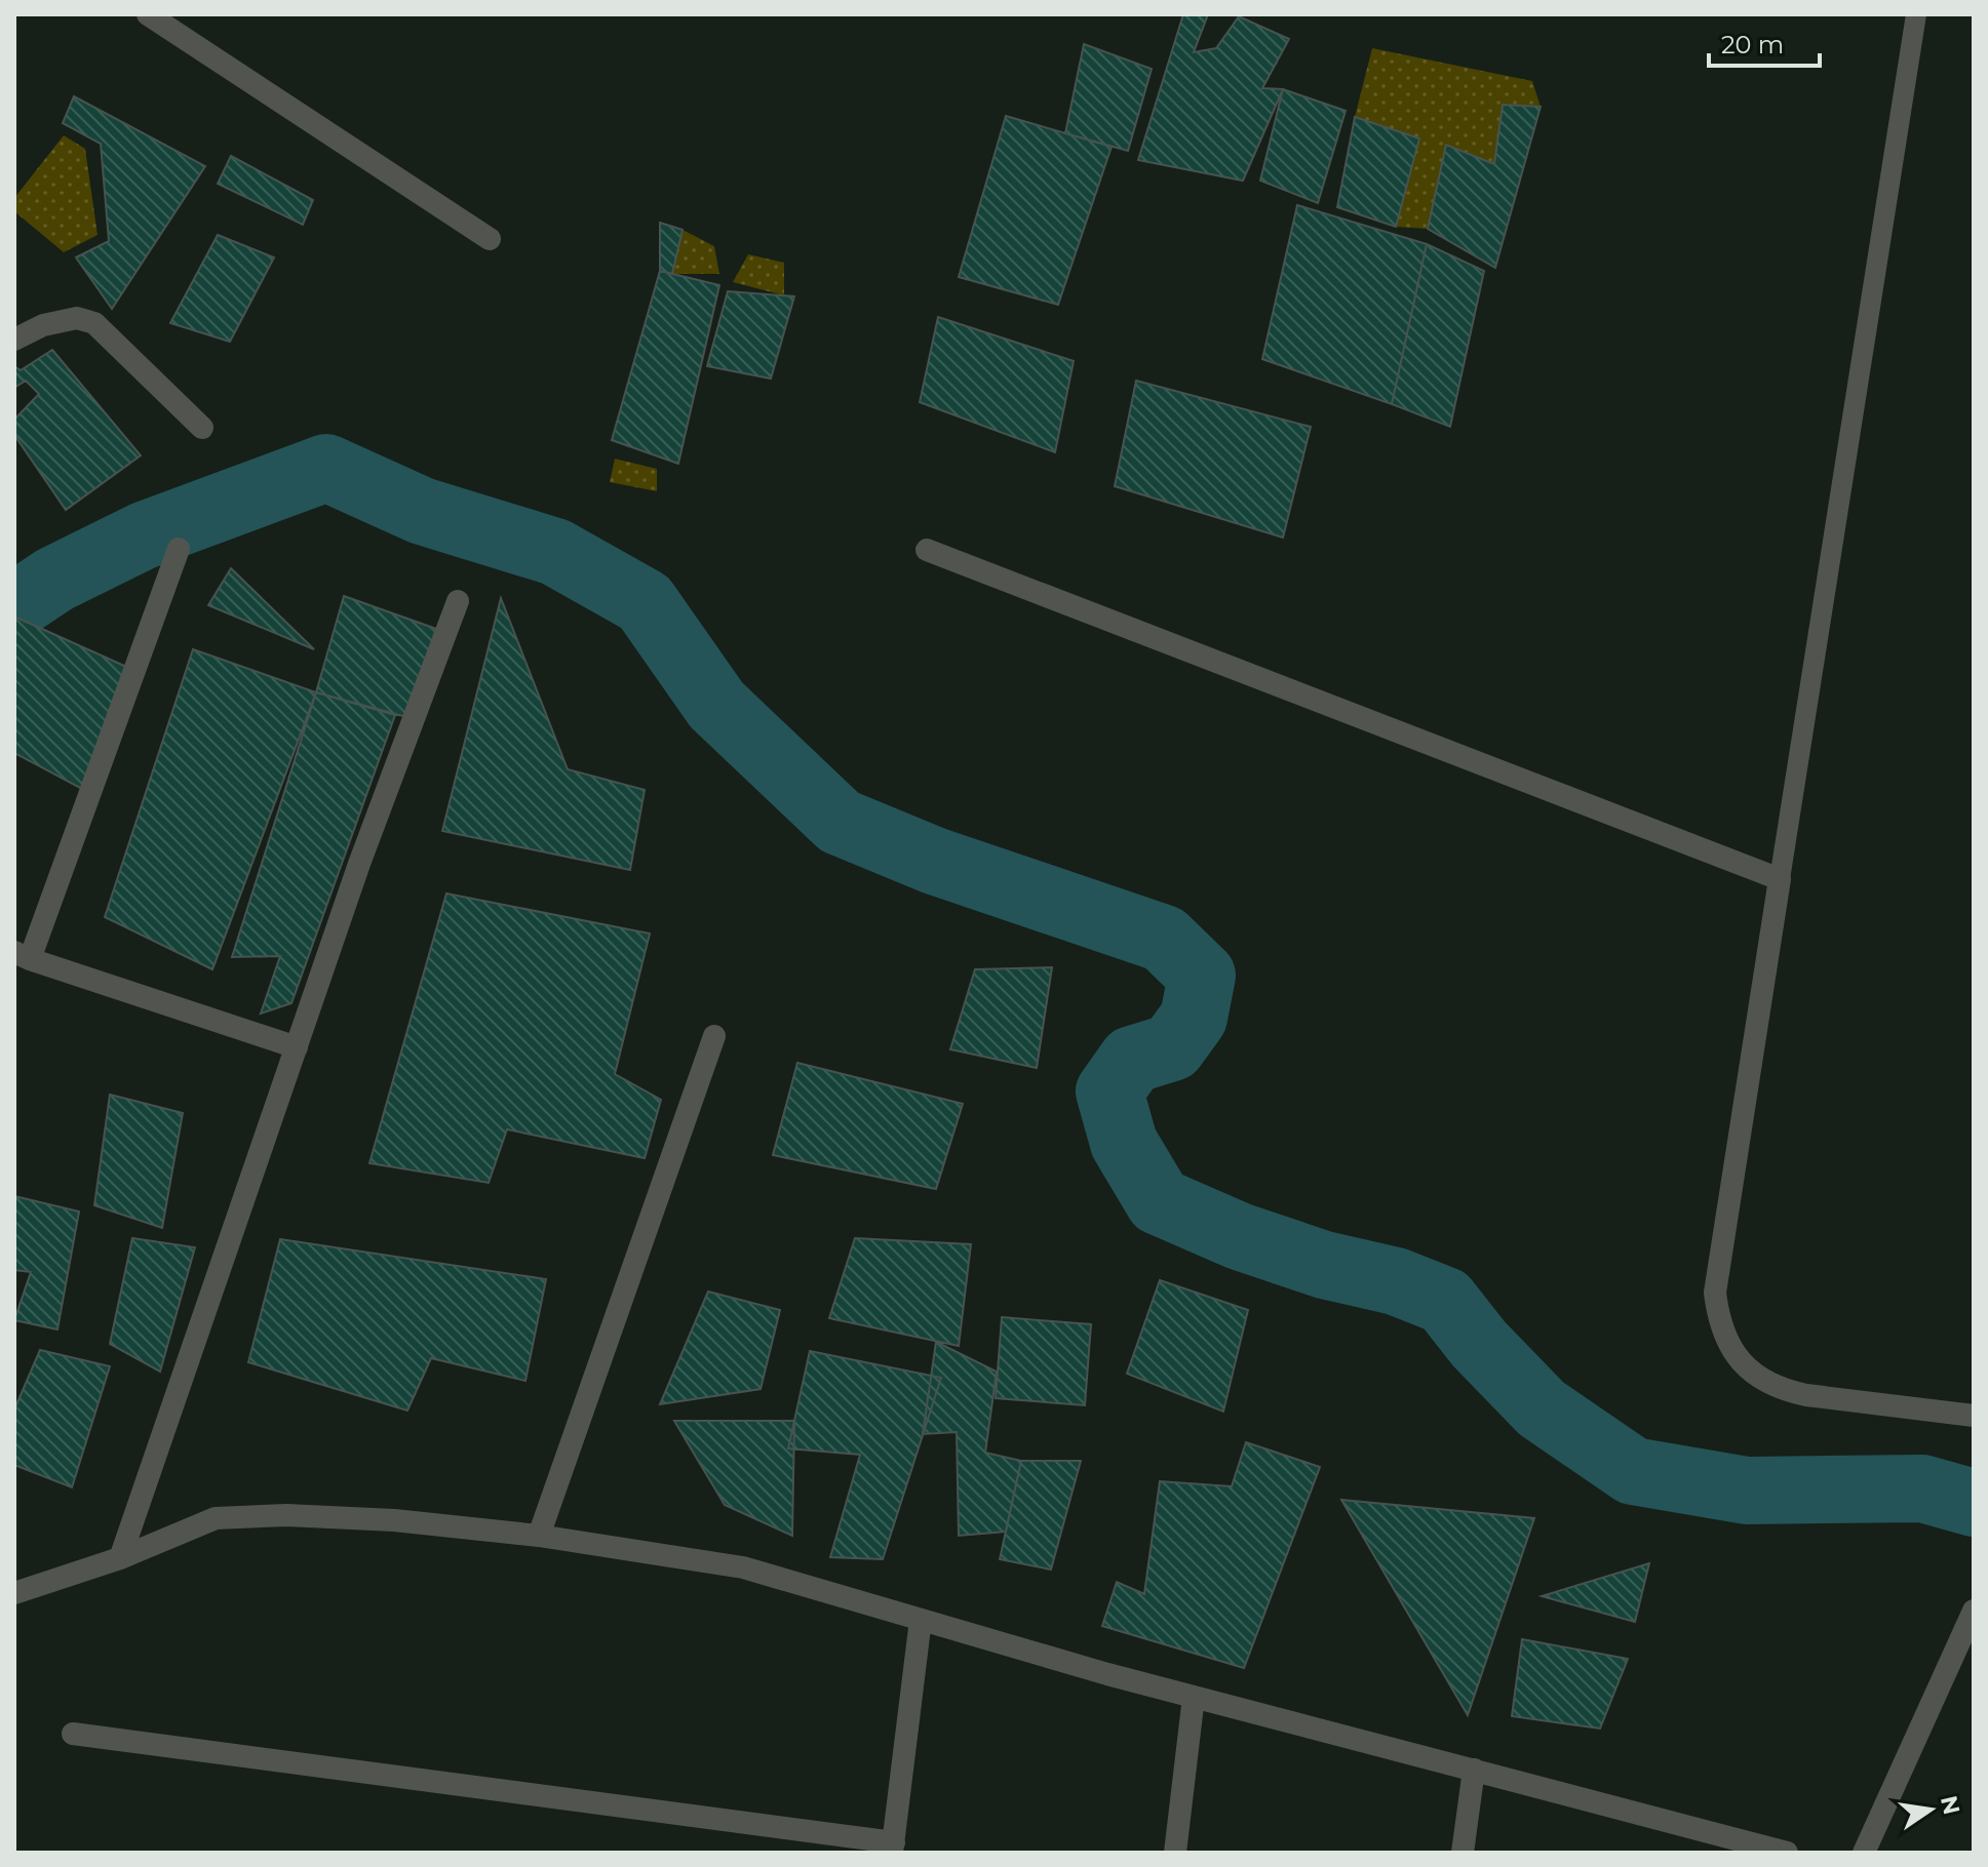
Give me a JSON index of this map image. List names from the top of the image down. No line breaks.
{"scale_bar":"20 m","north":"right"}
